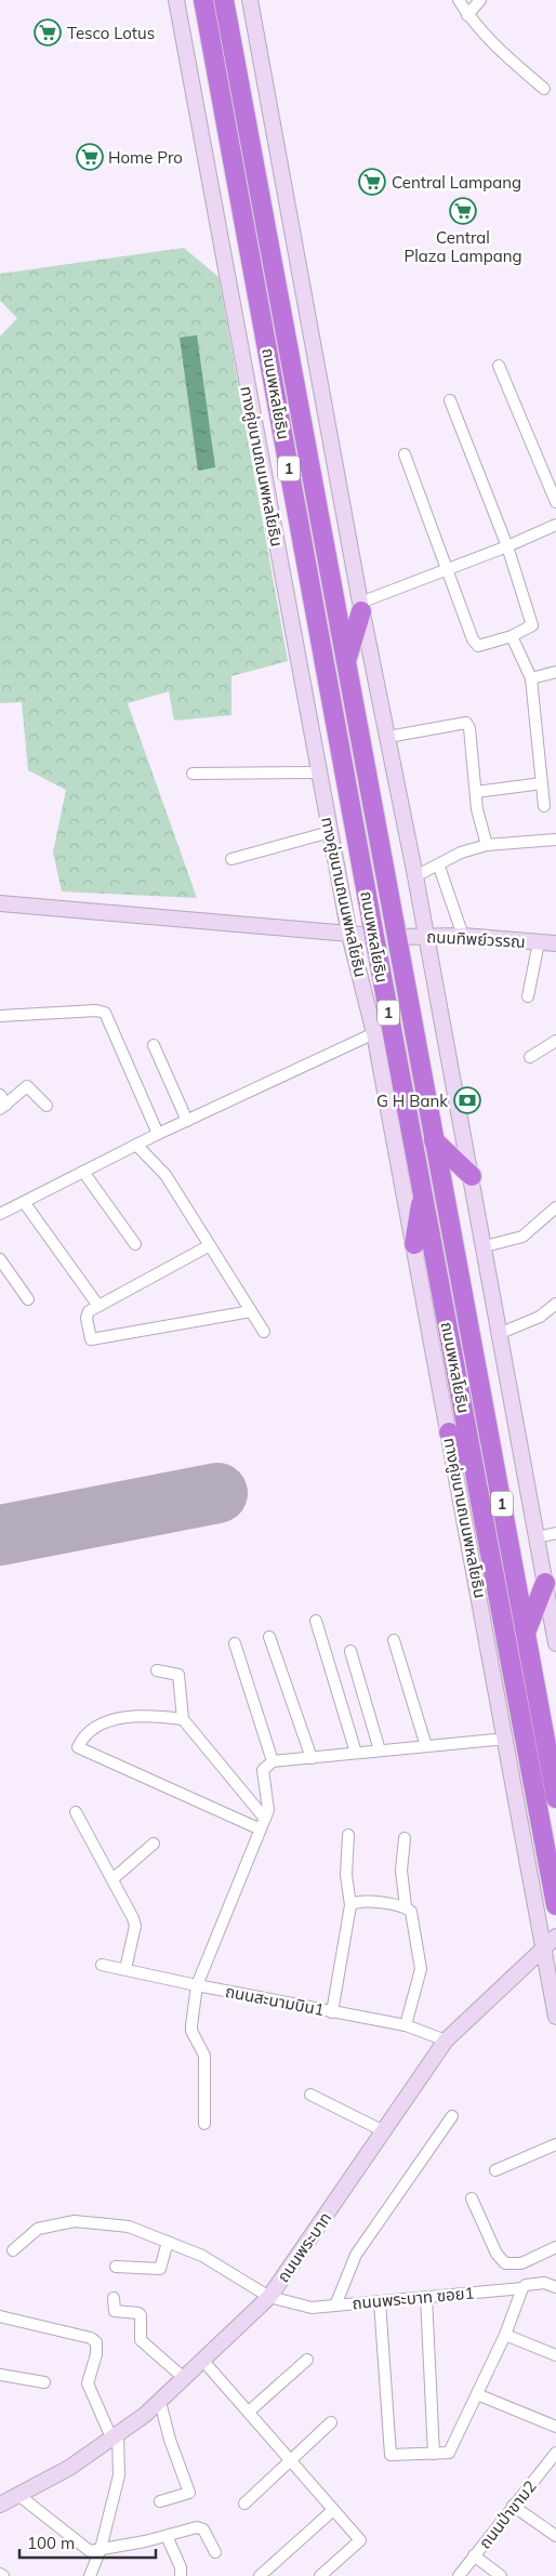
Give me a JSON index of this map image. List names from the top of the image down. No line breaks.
{"streets":{"highway":["ถนนพหลโยธิน","1"],"main road":["ทางคู่ขนานถนนพหลโยธิน","ถนนทิพย์วรรณ","ถนนพระบาท"],"street":["ถนนสะนามบิน1","ถนนพระบาท ฃอย1","ถนนป่าขาม2"]},"crossings":[["ถนนพหลโยธิน","ถนนทิพย์วรรณ"],["ทางคู่ขนานถนนพหลโยธิน","ถนนพระบาท"],["1","ถนนทิพย์วรรณ"],["ถนนสะนามบิน1","ถนนพระบาท"],["ถนนพระบาท","ถนนพระบาท ฃอย1"]],"places":{"supermarket":["Tesco Lotus","Home Pro","Central Lampang","Central Plaza Lampang"],"bank":["G H Bank"]},"scale_bar":"100 m"}
